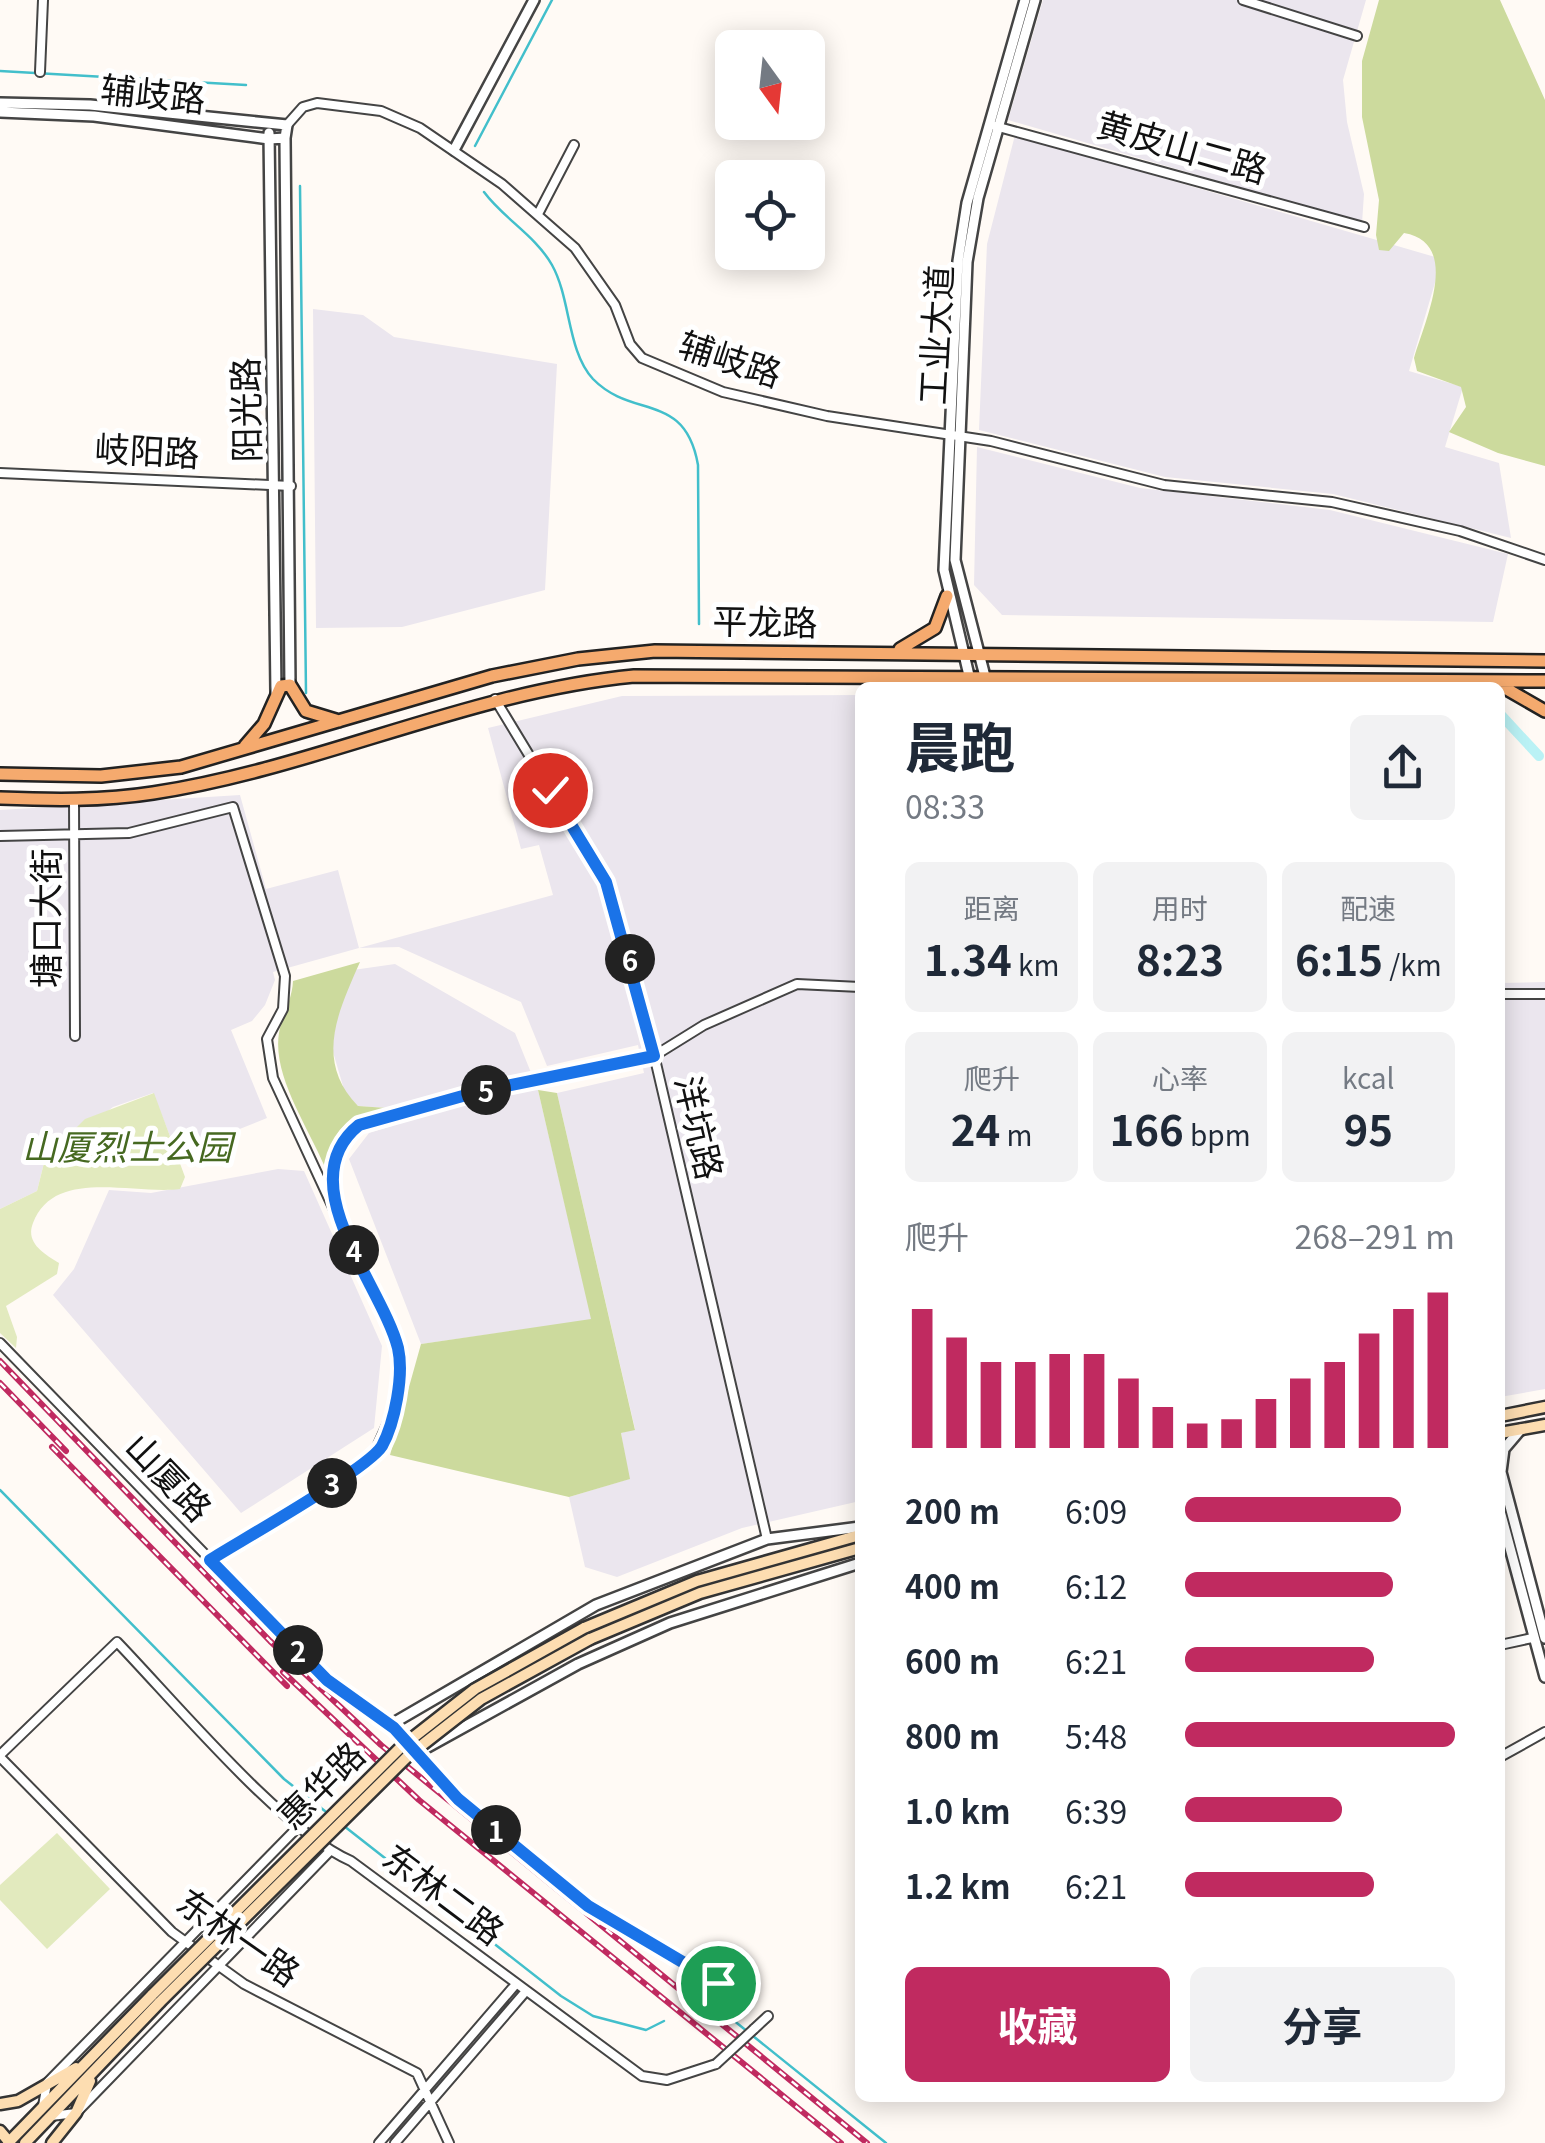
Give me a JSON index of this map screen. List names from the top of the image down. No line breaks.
{"streets":{"main road":["平龙路","惠华路"],"street":["辅歧路","黄皮山二路","工业大道","辅岐路","阳光路","岐阳路","塘口大街","洋坑路","山厦路","东林二路","东林一路"]},"crossings":[["辅歧路","阳光路"],["黄皮山二路","工业大道"],["工业大道","辅岐路"],["工业大道","平龙路"],["辅岐路","阳光路"],["阳光路","岐阳路"],["平龙路","塘口大街"],["平龙路","洋坑路"],["东林二路","东林一路"]],"parks":["山厦烈士公园"],"north":"bottom","page":{"heading":["晨跑","08:33"],"stats":[["距离","1.34 km"],["用时","8:23"],["配速","6:15 /km"],["爬升","24 m"],["心率","166 bpm"],["kcal","95"]],"pins":["6","5","4","3","2","1"],"chart":["爬升","268–291 m"],"list":[{"name":"200 m","note":"6:09"},{"name":"400 m","note":"6:12"},{"name":"600 m","note":"6:21"},{"name":"800 m","note":"5:48"},{"name":"1.0 km","note":"6:39"},{"name":"1.2 km","note":"6:21"}],"buttons":["收藏","分享"]}}
